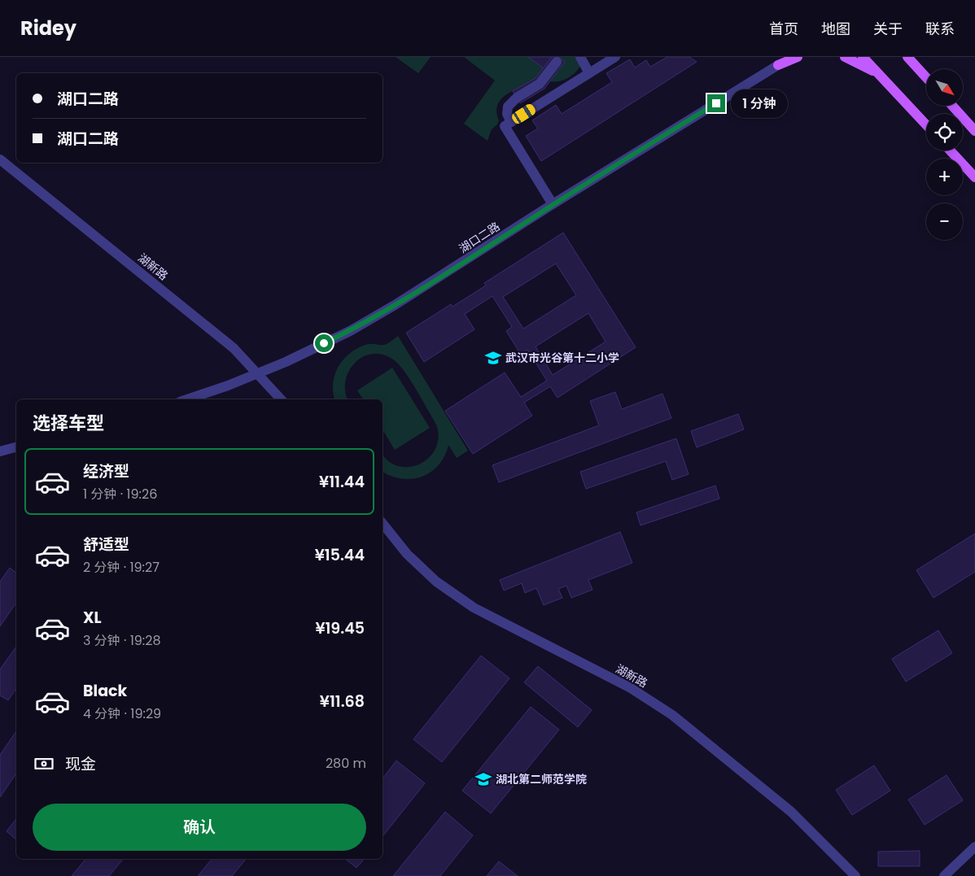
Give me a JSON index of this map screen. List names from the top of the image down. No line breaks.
{"streets":{"street":["湖口二路","湖新路"]},"crossings":[["湖口二路","湖新路"]],"places":{"school or university":["武汉市光谷第十二小学","湖北第二师范学院"]},"north":"bottom right","page":{"header":"Ridey","nav":["首页","地图","关于","联系"],"map_buttons":["+","−"],"banner":["湖口二路","湖口二路"],"bubble":"1 分钟","heading":"选择车型","list":[{"name":"经济型","note":"1 分钟 · 19:26","value":"¥11.44"},{"name":"舒适型","note":"2 分钟 · 19:27","value":"¥15.44"},{"name":"XL","note":"3 分钟 · 19:28","value":"¥19.45"},{"name":"Black","note":"4 分钟 · 19:29","value":"¥11.68"}],"pay":["现金","280 m"],"buttons":"确认"}}
